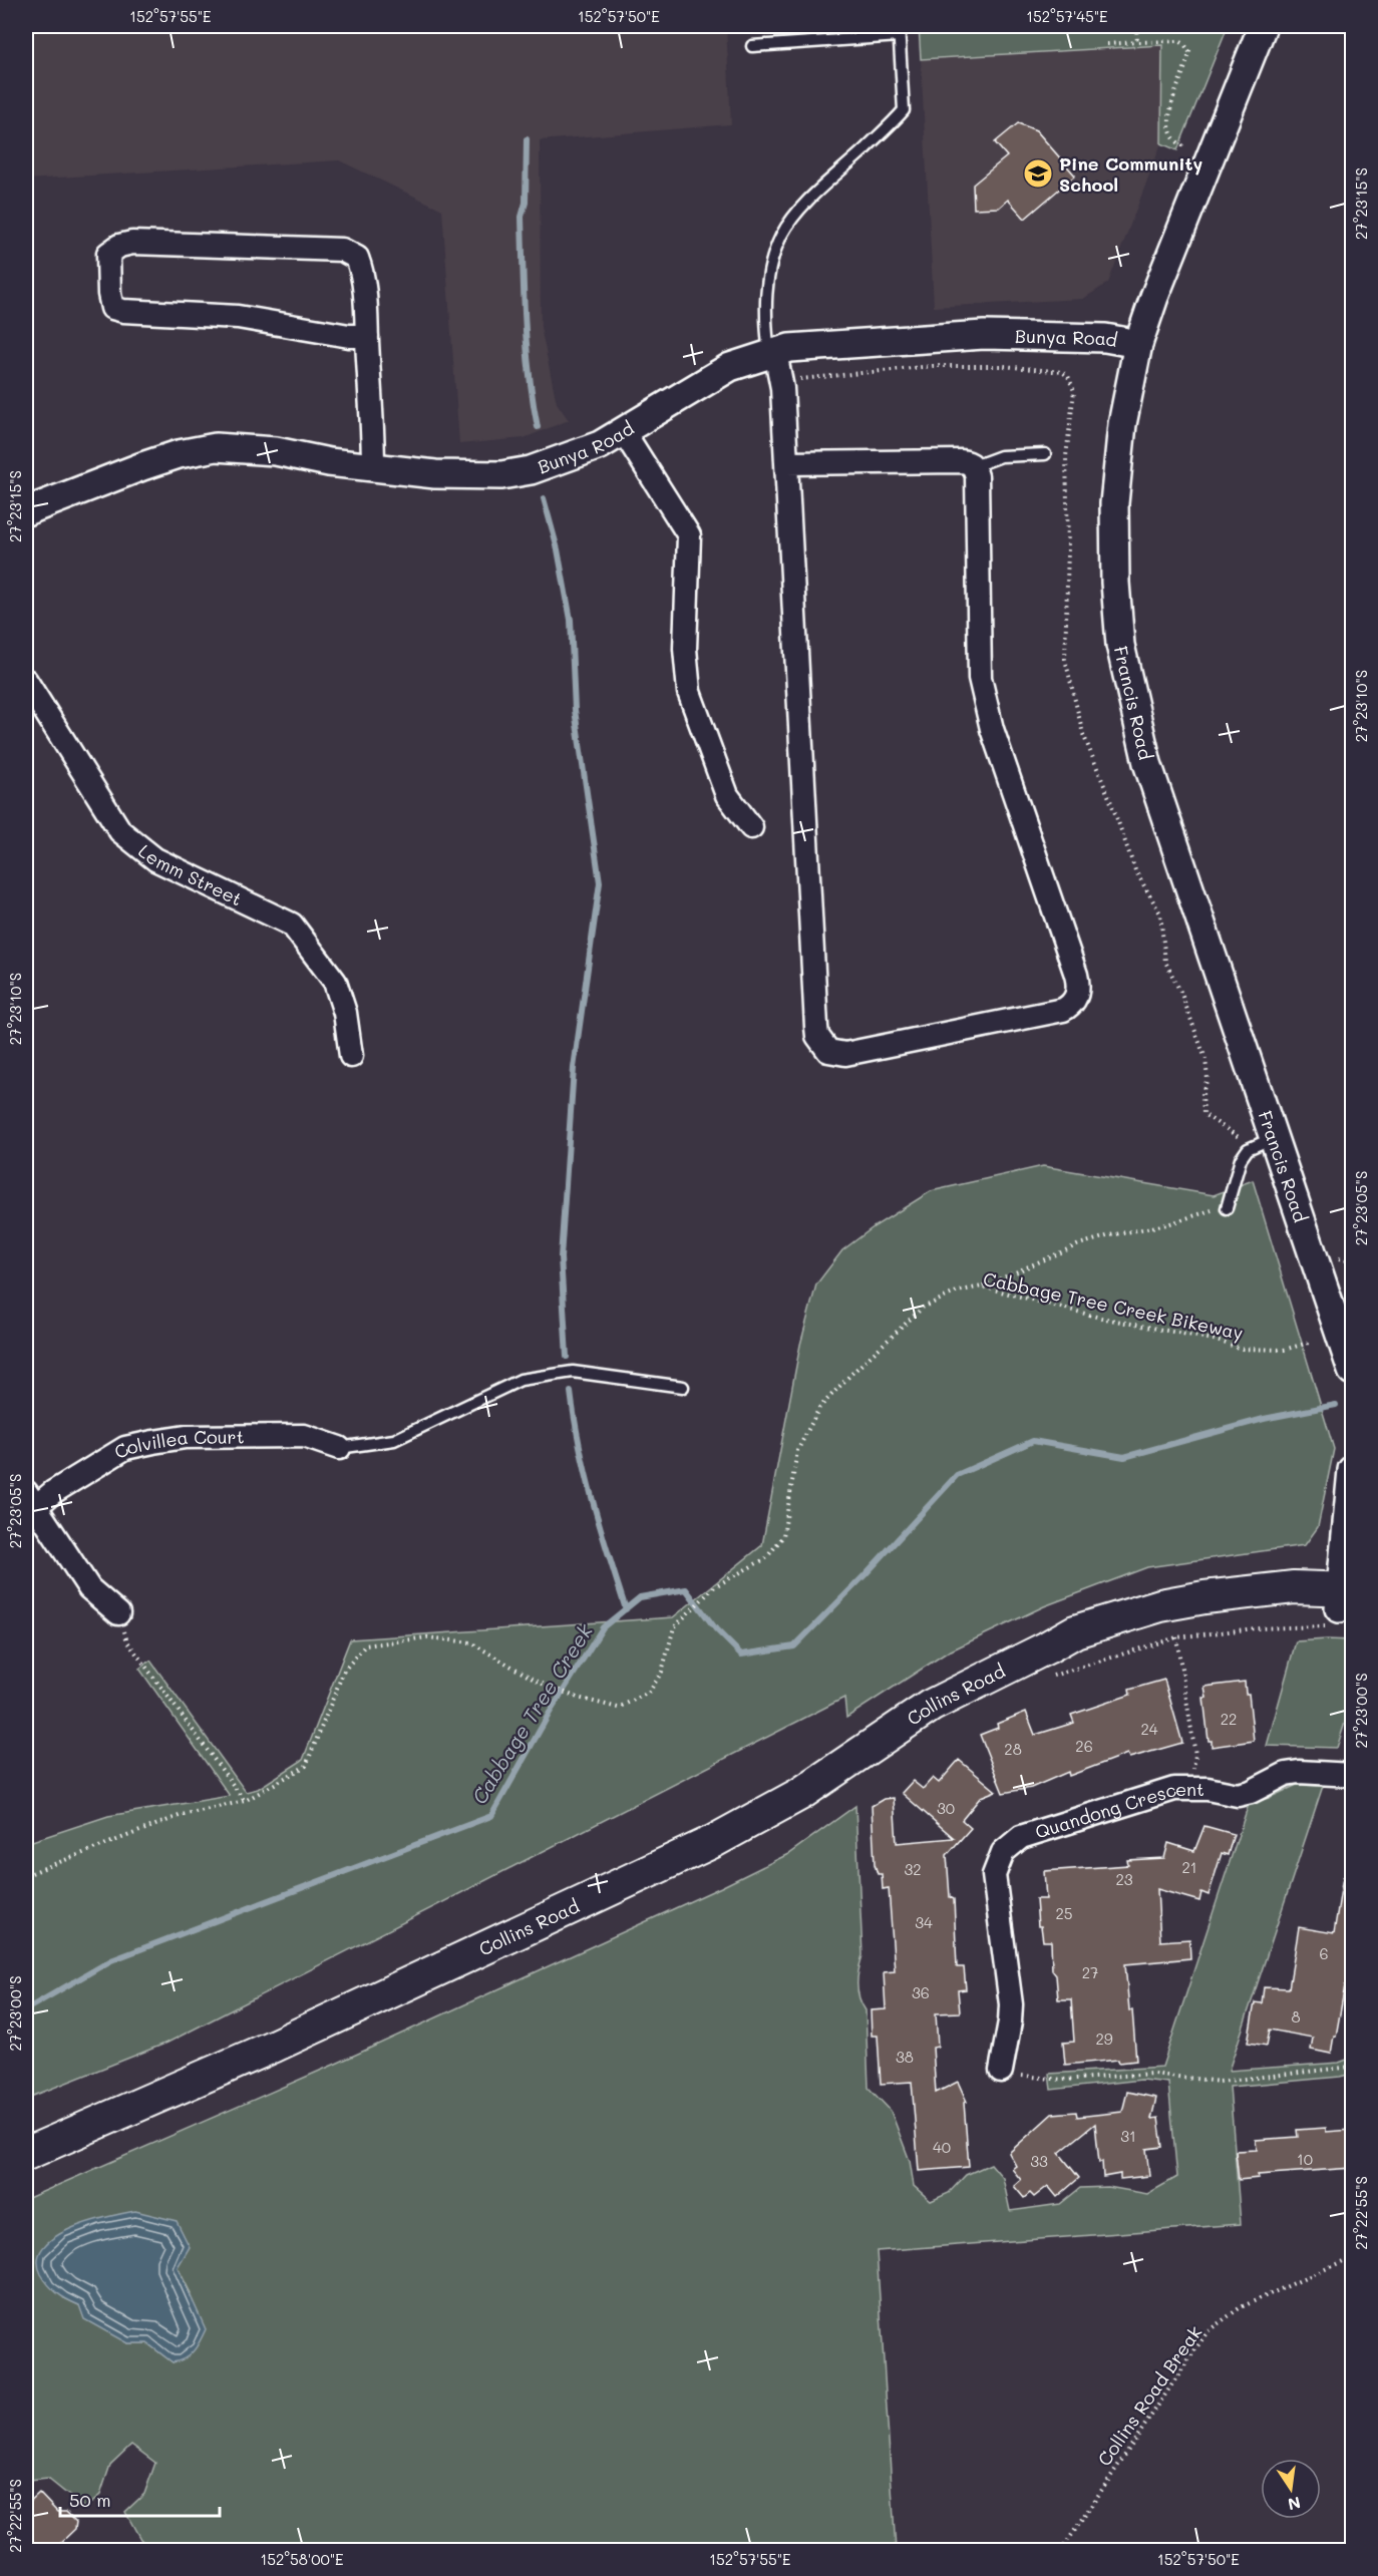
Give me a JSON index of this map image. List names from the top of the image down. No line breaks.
{"streets":{"main road":["Collins Road"],"street":["Bunya Road","Francis Road","Lemm Street","Colvillea Court","Quandong Crescent"],"path":["Cabbage Tree Creek Bikeway","Collins Road Break"]},"crossings":[["Bunya Road","Francis Road"]],"water":["Cabbage Tree Creek"],"places":{"school or university":["Pine Community School"]},"house_numbers":["22","24","26","28","30","21","32","23","25","34","6","27","36","8","29","38","31","40","10","33"],"scale_bar":"50 m","north":"bottom","coordinates":["152°57'55\"E","152°57'50\"E","152°57'45\"E","27°23'15\"S","27°23'10\"S","27°23'05\"S","27°23'00\"S","27°22'55\"S","152°58'00\"E"]}
